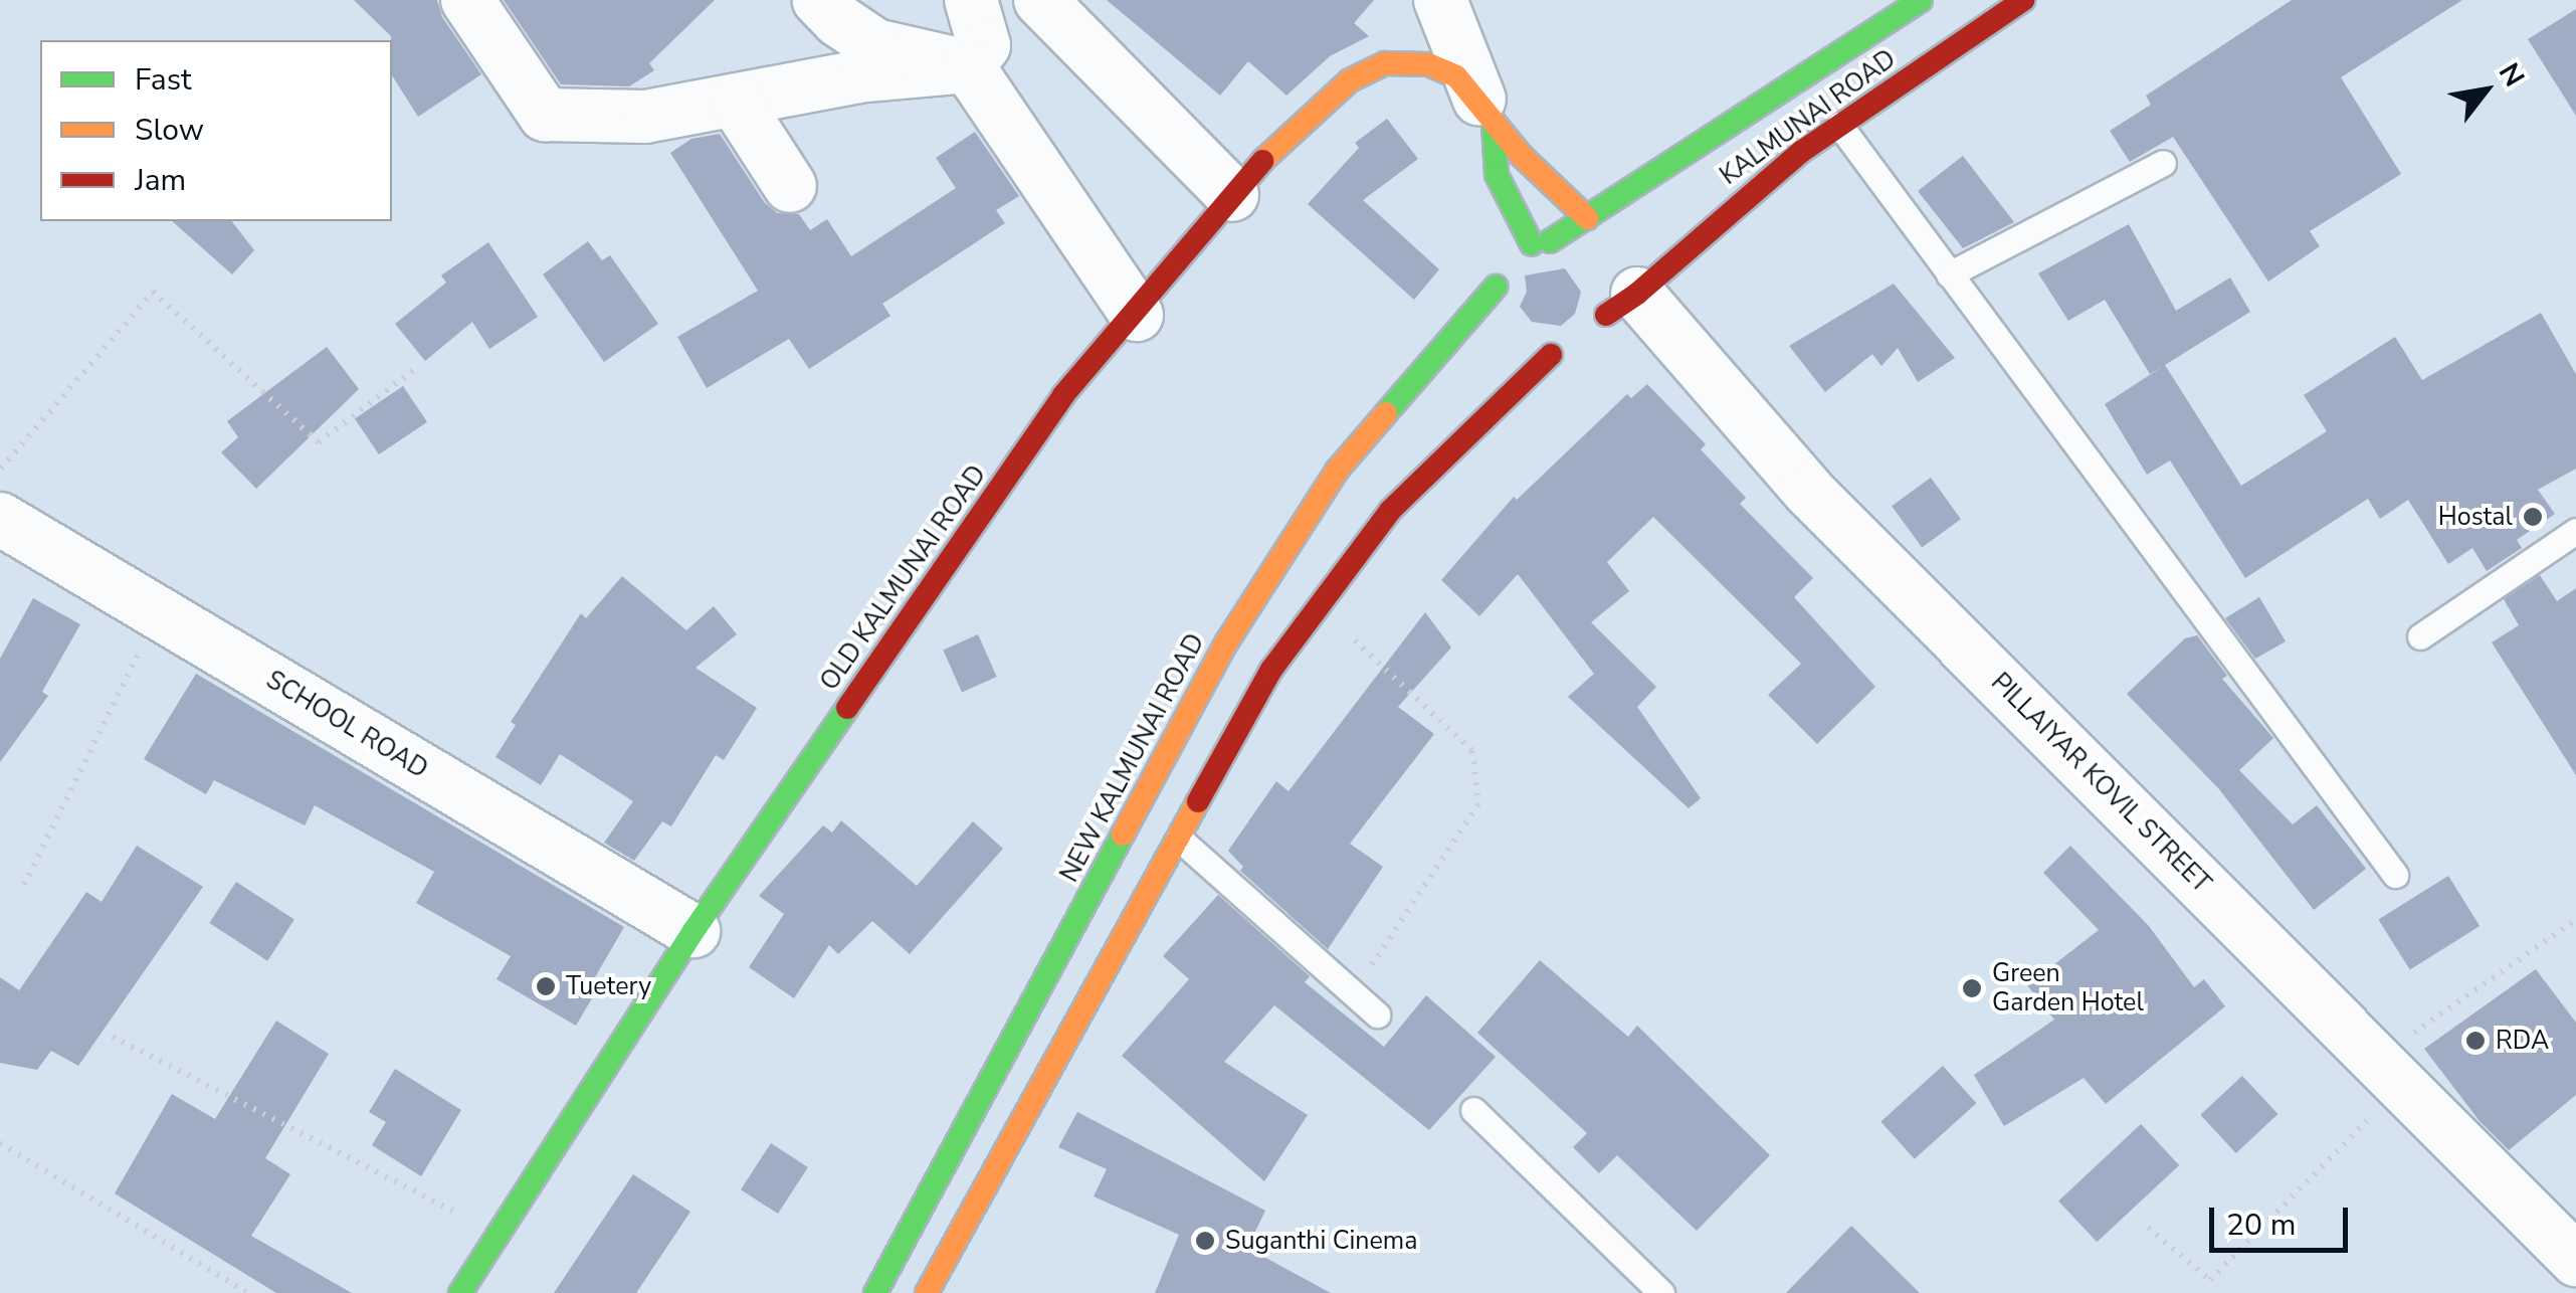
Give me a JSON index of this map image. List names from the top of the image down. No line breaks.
{"streets":{"main road":["KALMUNAI ROAD","OLD KALMUNAI ROAD","NEW KALMUNAI ROAD"],"street":["SCHOOL ROAD","PILLAIYAR KOVIL STREET"]},"crossings":[["KALMUNAI ROAD","OLD KALMUNAI ROAD"],["KALMUNAI ROAD","NEW KALMUNAI ROAD"],["KALMUNAI ROAD","PILLAIYAR KOVIL STREET"],["OLD KALMUNAI ROAD","SCHOOL ROAD"]],"places":["Hostal","Tuetery","Green Garden Hotel","RDA","Suganthi Cinema"],"legend":["Fast","Slow","Jam"],"scale_bar":"20 m","north":"top right"}
